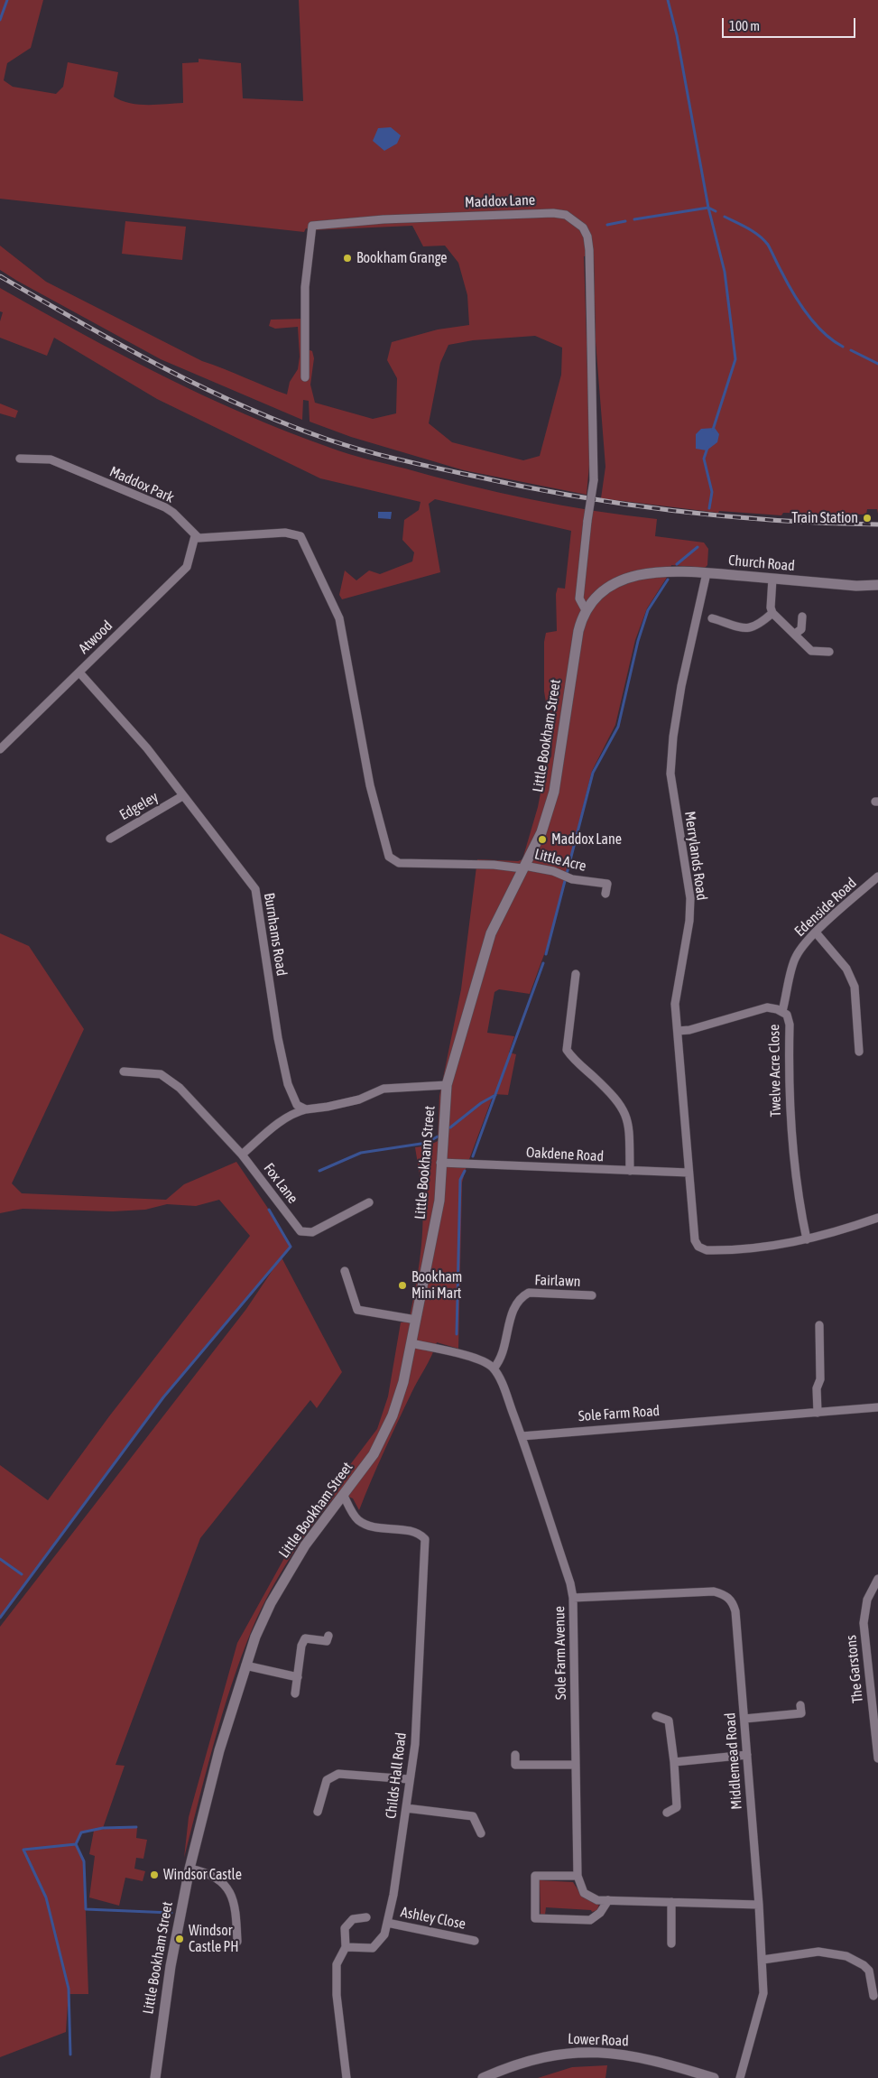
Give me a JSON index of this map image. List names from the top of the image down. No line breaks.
{"streets":{"street":["Maddox Lane","Maddox Park","Church Road","Atwood","Little Bookham Street","Edgeley","Merrylands Road","Little Acre","Edenside Road","Burnhams Road","Twelve Acre Close","Oakdene Road","Fox Lane","Fairlawn","Sole Farm Road","Sole Farm Avenue","The Garstons","Middlemead Road","Childs Hall Road","Ashley Close","Lower Road"]},"crossings":[["Maddox Lane","Little Bookham Street"],["Maddox Park","Atwood"],["Church Road","Little Bookham Street"],["Church Road","Merrylands Road"],["Atwood","Burnhams Road"],["Little Bookham Street","Little Acre"],["Little Bookham Street","Oakdene Road"],["Little Bookham Street","Childs Hall Road"],["Edgeley","Burnhams Road"],["Merrylands Road","Twelve Acre Close"],["Merrylands Road","Oakdene Road"],["Edenside Road","Twelve Acre Close"],["Sole Farm Road","Sole Farm Avenue"],["Sole Farm Avenue","Middlemead Road"],["Childs Hall Road","Ashley Close"]],"places":["Bookham Grange","Train Station","Maddox Lane","Bookham Mini Mart","Windsor Castle","Windsor Castle PH"],"scale_bar":"100 m"}
